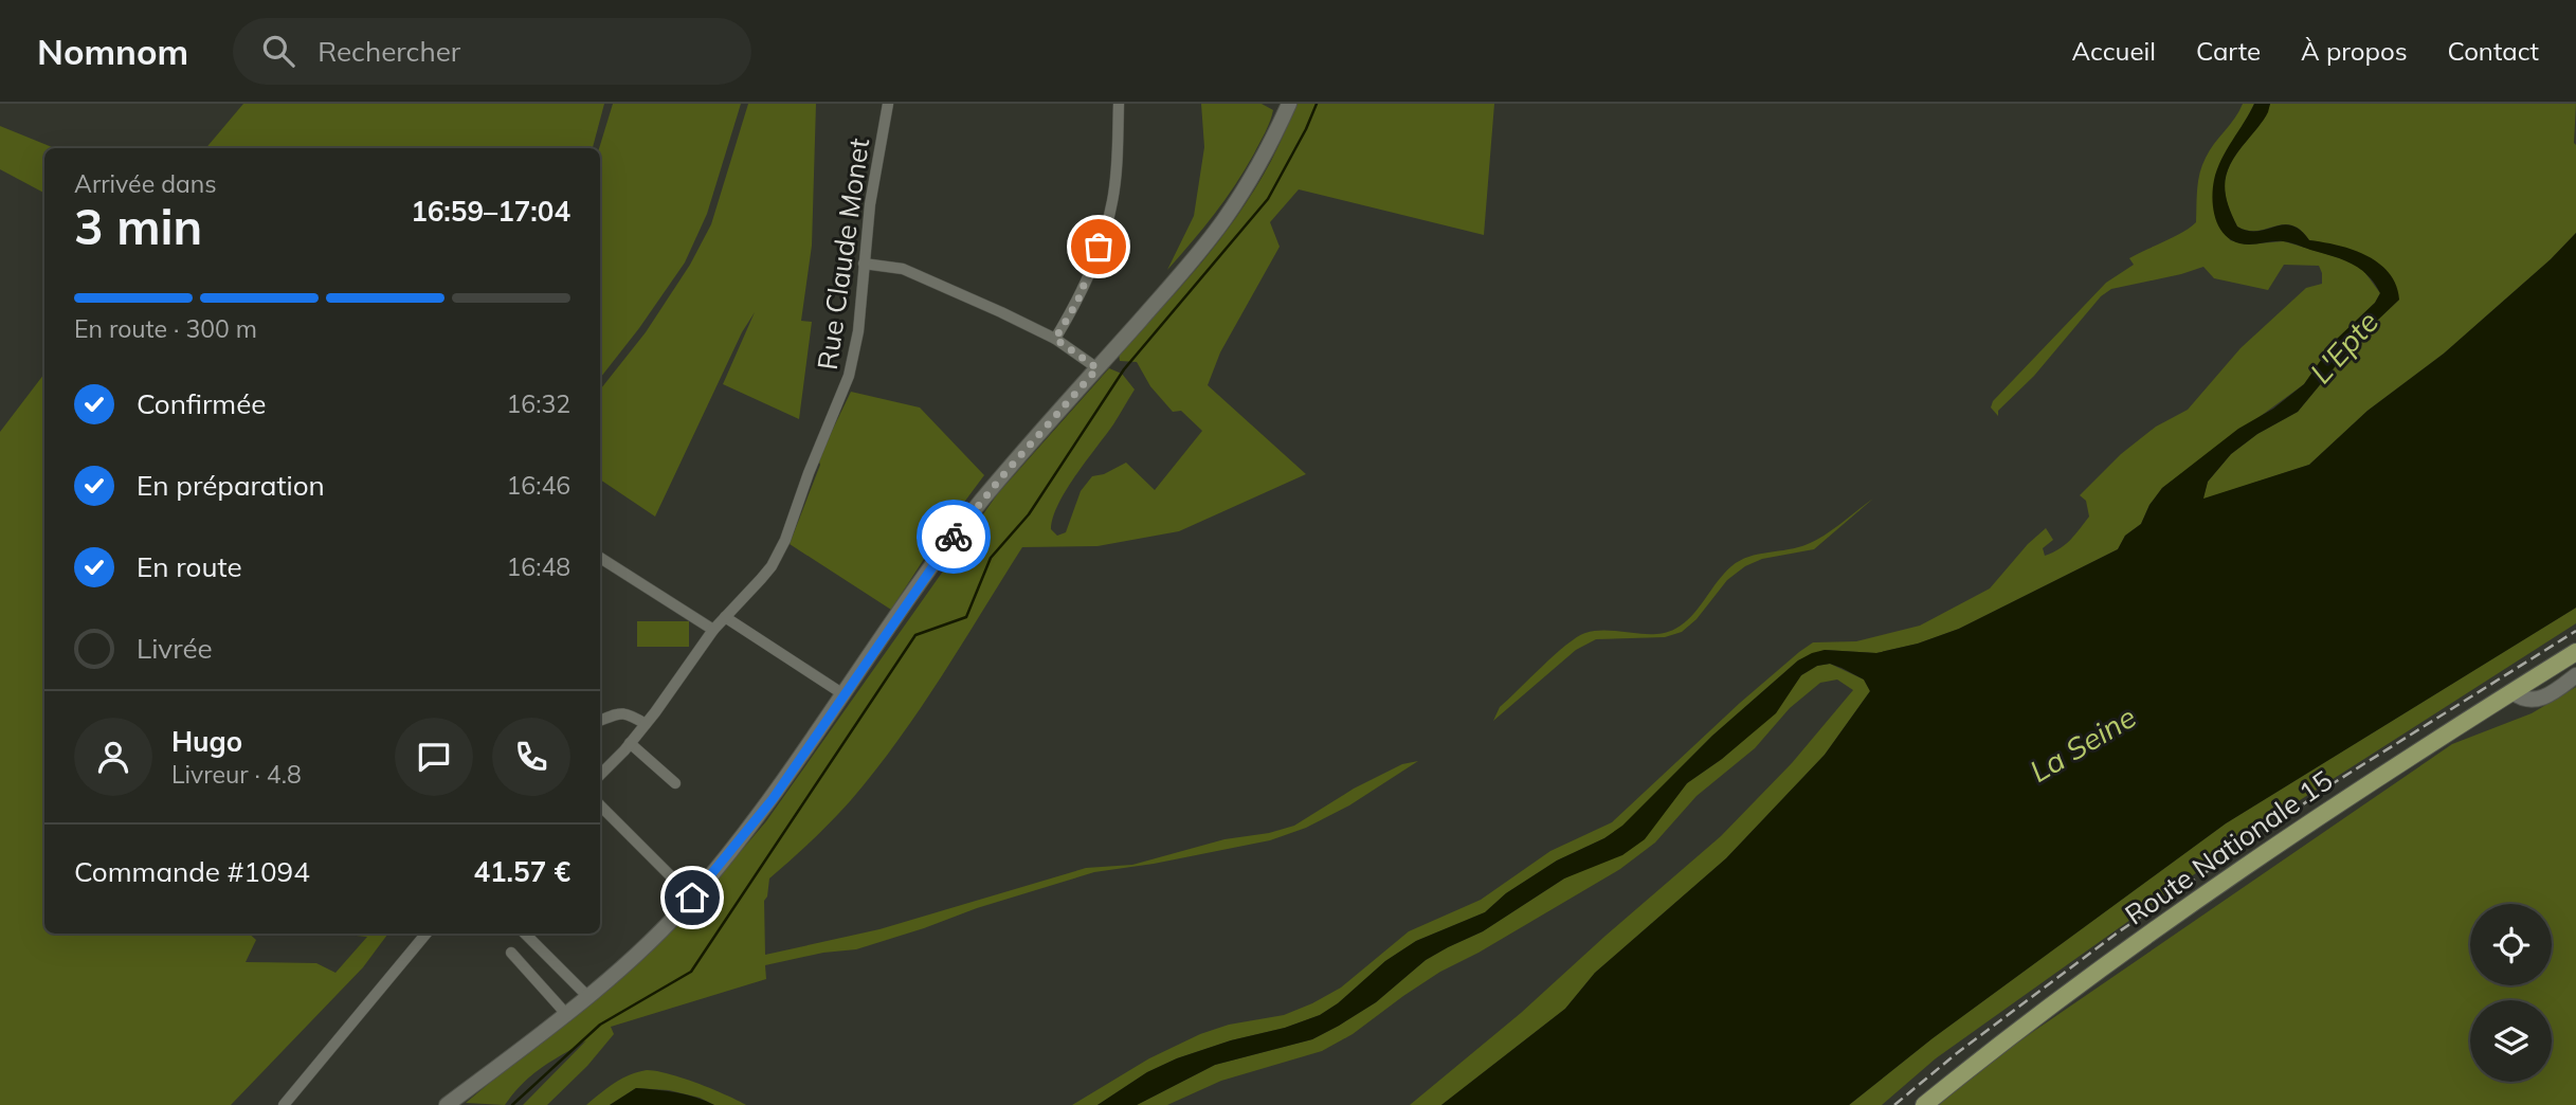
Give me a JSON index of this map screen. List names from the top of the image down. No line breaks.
{"streets":{"main road":["Route Nationale 15"],"street":["Rue Claude Monet"]},"water":["L'Epte","La Seine"],"page":{"header":"Nomnom","search":"Rechercher","nav":["Accueil","Carte","À propos","Contact"],"heading":["3 min","Arrivée dans","16:59–17:04"],"panel":["Hugo","Livreur · 4.8","Commande #1094","41.57 €"],"bar":"En route · 300 m","list":[["Confirmée","16:32"],["En préparation","16:46"],["En route","16:48"],"Livrée"]}}
